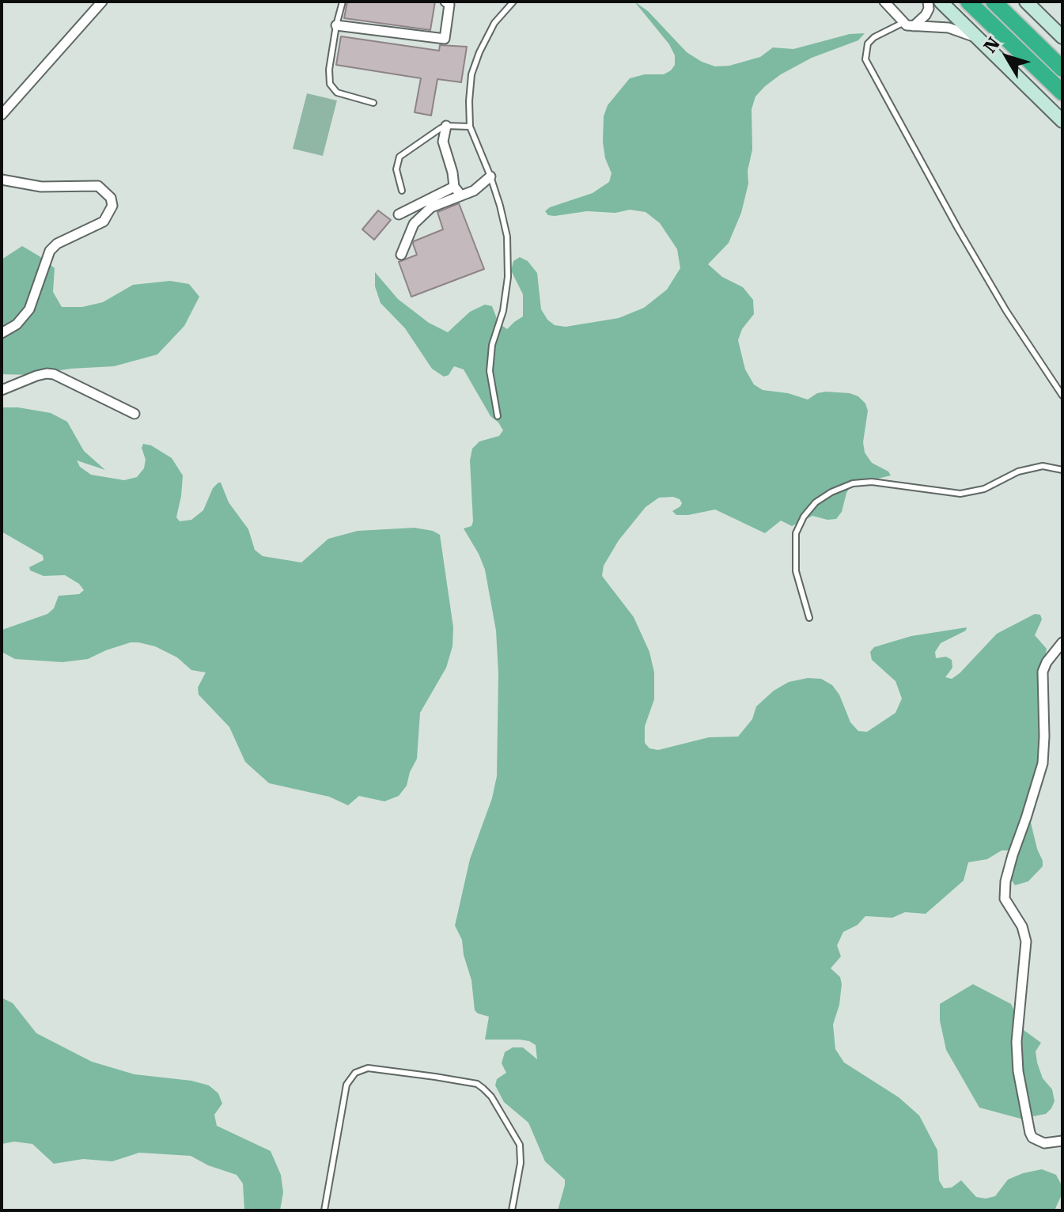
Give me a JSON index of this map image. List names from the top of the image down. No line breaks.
{"north":"top left"}
